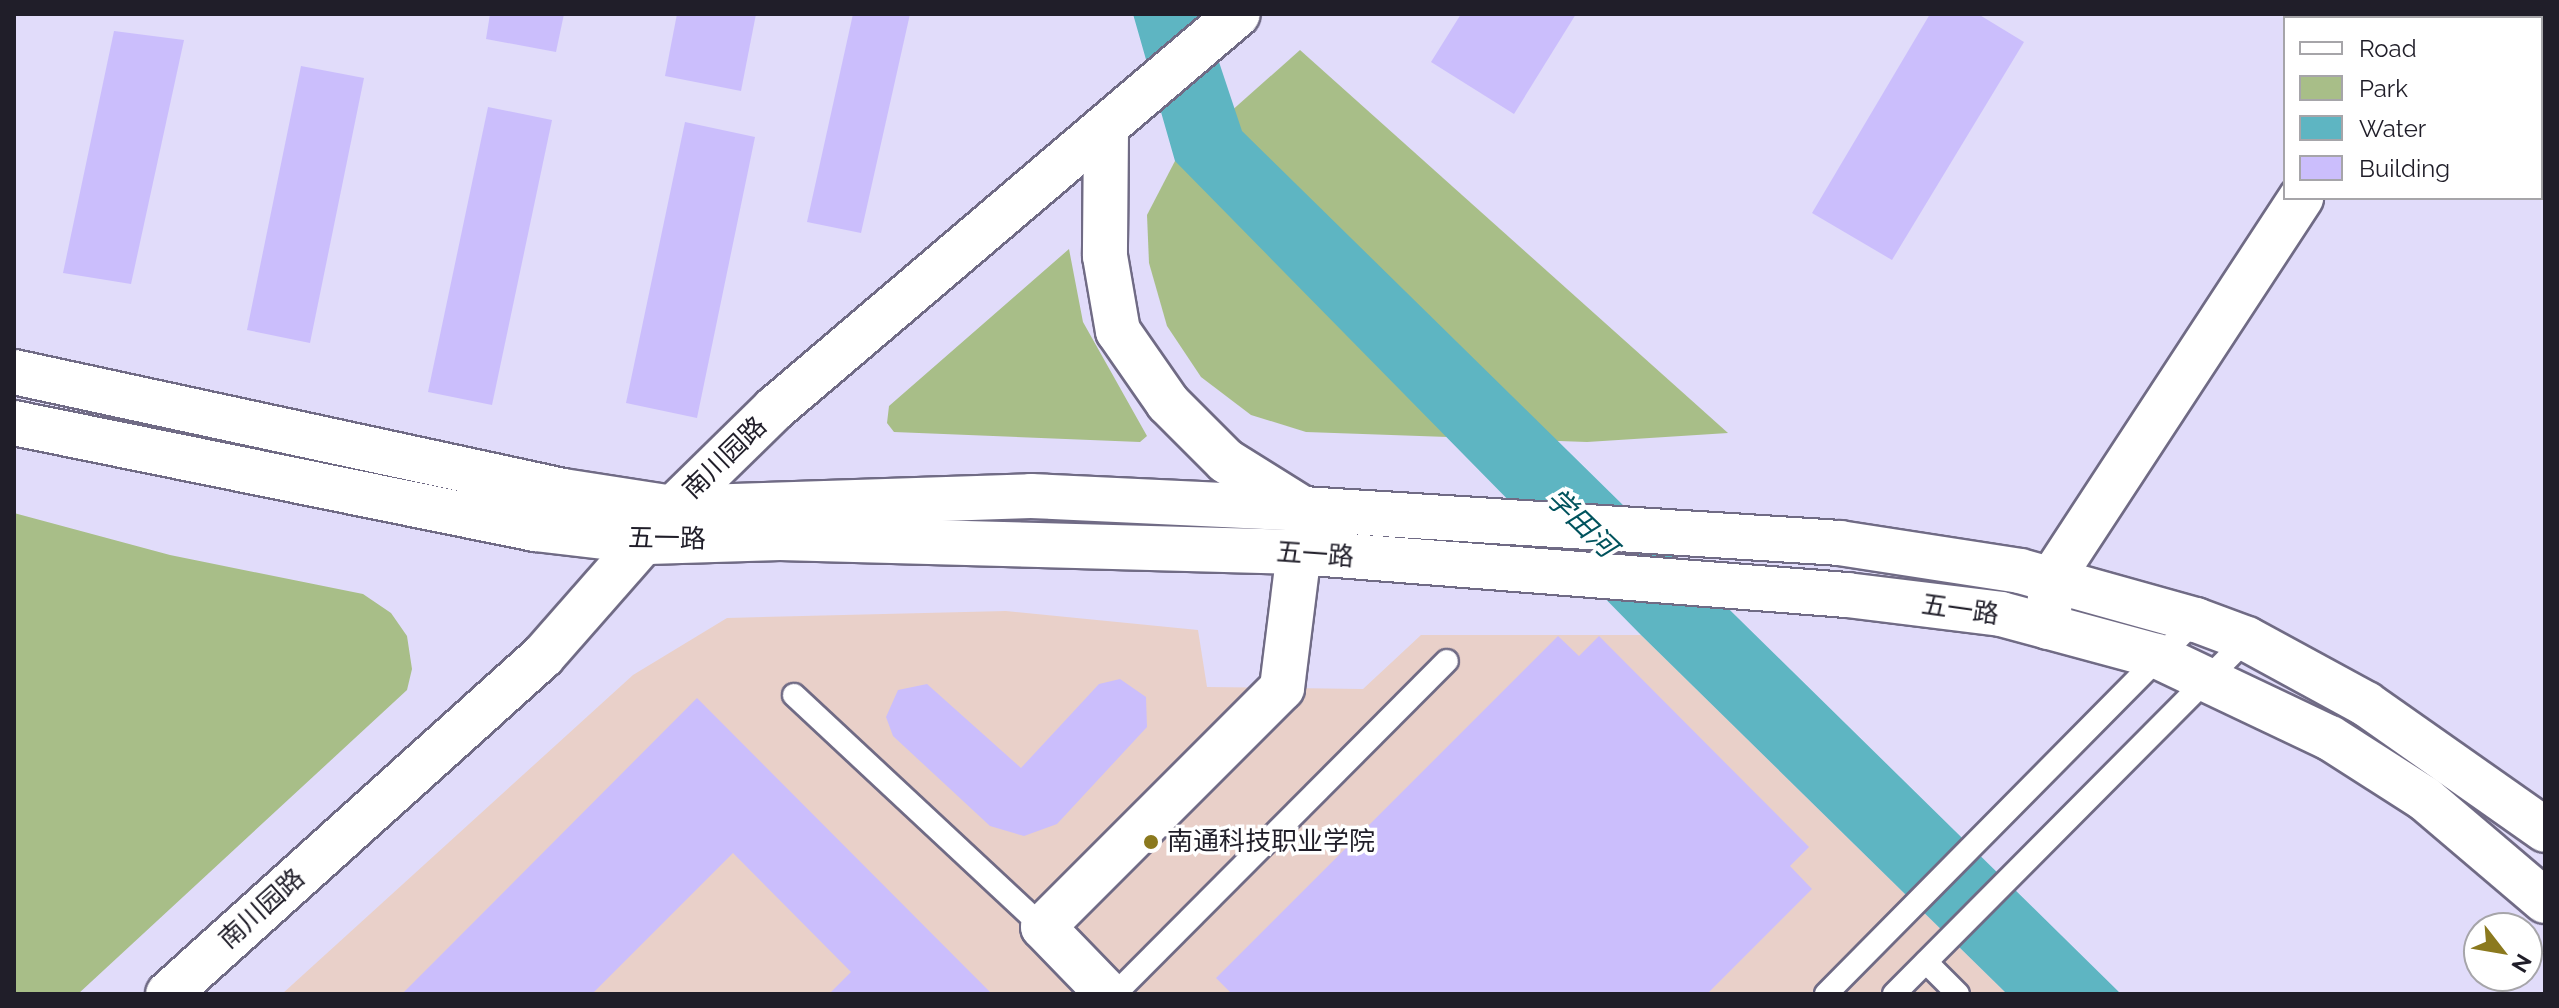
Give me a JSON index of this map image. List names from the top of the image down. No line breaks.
{"streets":{"main road":["南川园路","五一路"]},"crossings":[["南川园路","五一路"]],"water":["学田河"],"places":["南通科技职业学院"],"legend":["Road","Park","Water","Building"],"north":"bottom right"}
